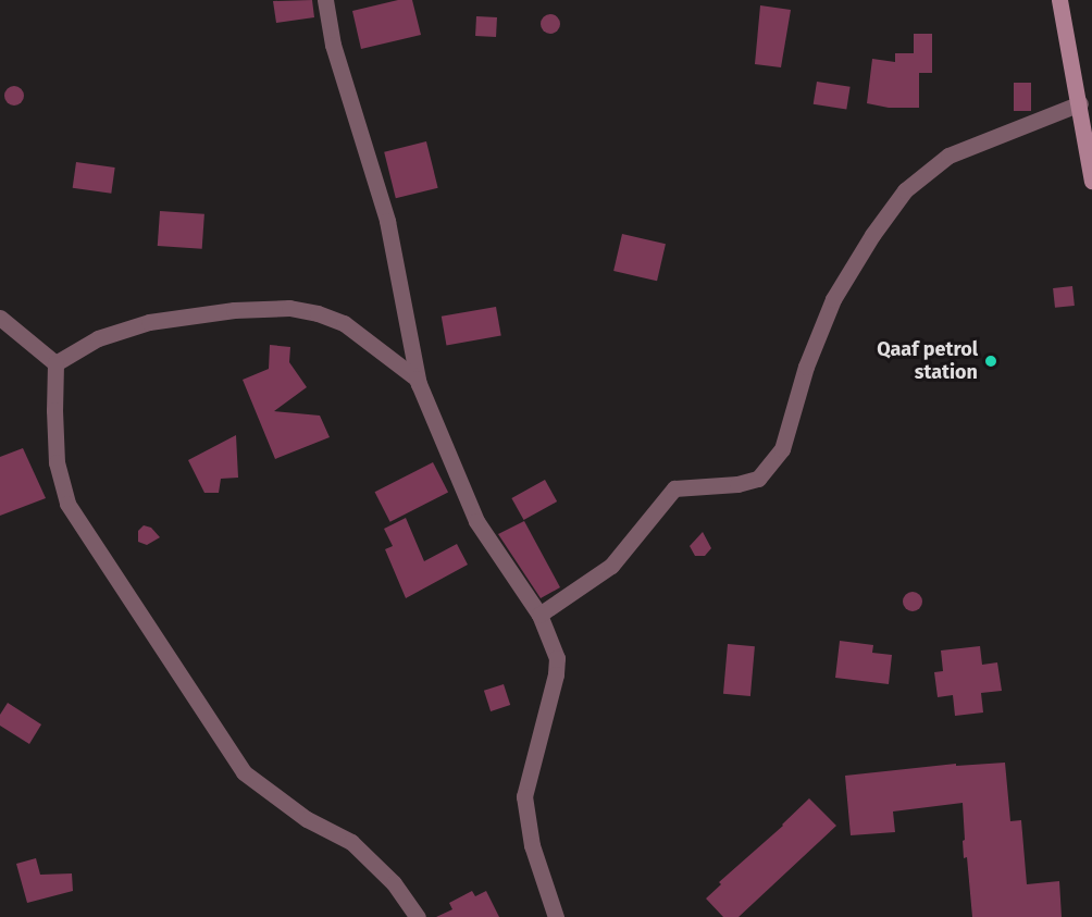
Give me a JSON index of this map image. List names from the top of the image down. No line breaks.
{"places":["Qaaf petrol station"]}
